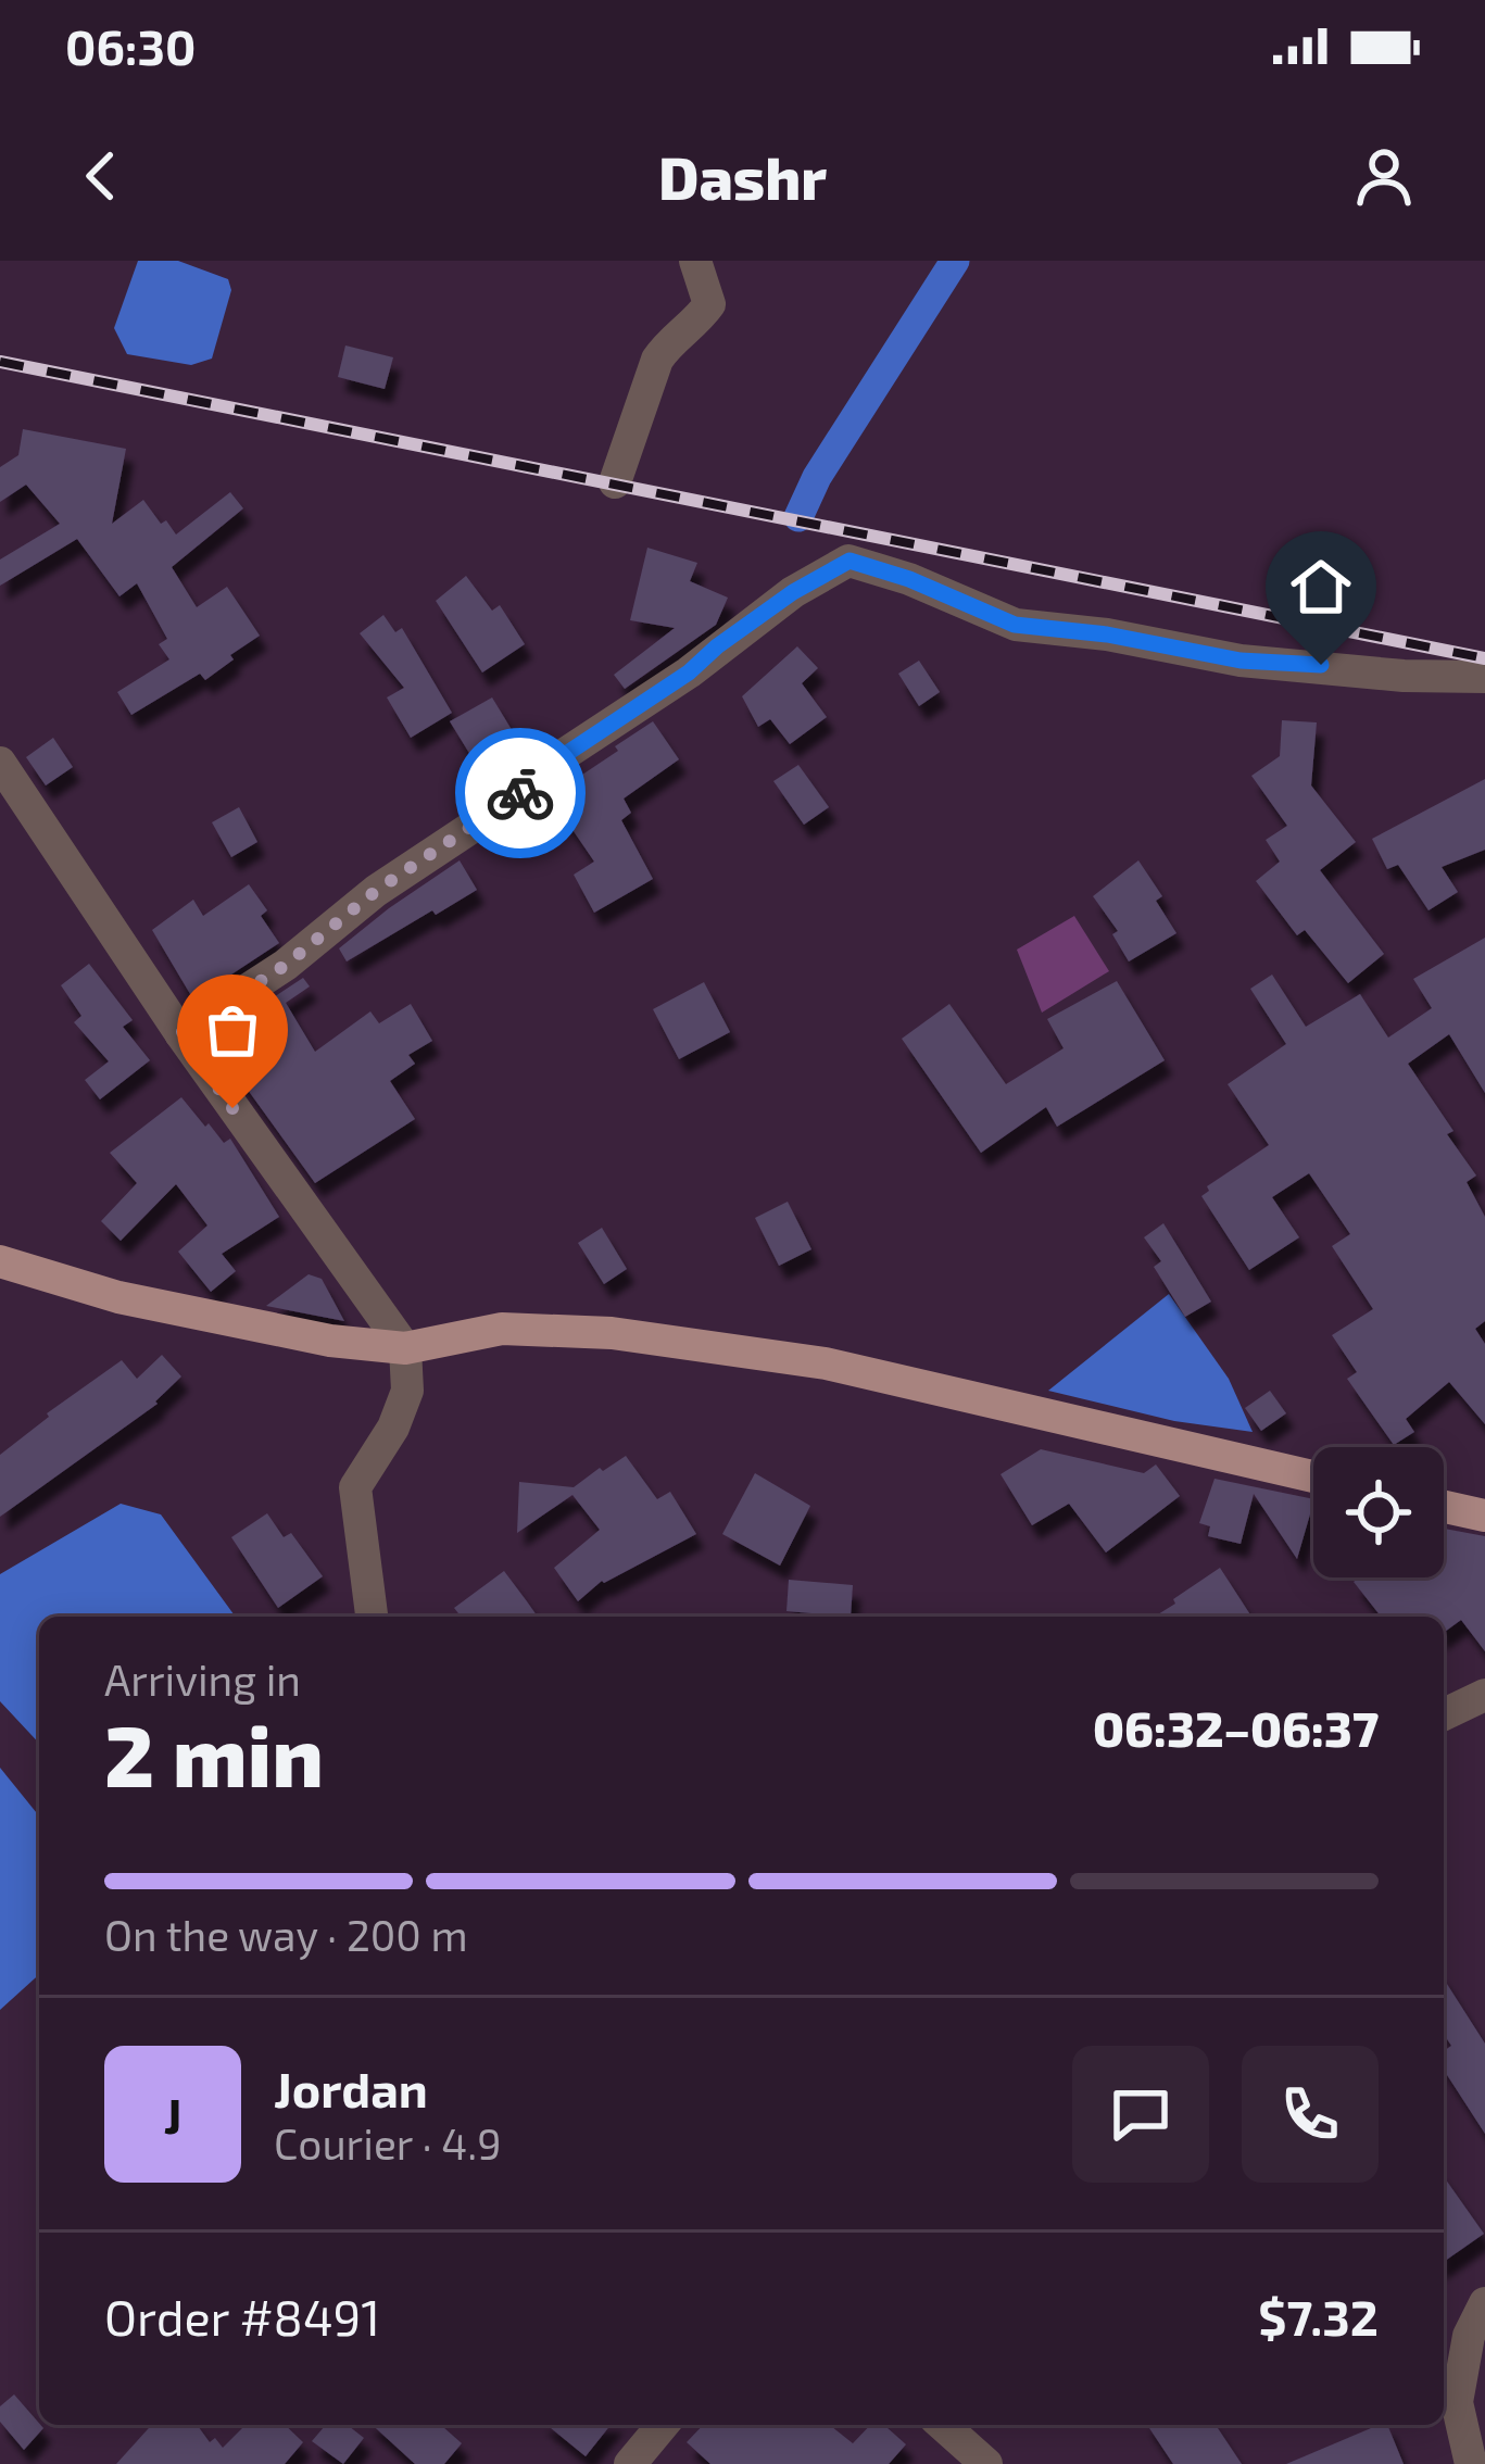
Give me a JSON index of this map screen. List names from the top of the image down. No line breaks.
{"page":{"status":"06:30","header":"Dashr","heading":["2 min","Arriving in","06:32–06:37"],"panel":["Jordan","Courier · 4.9","Order #8491","$7.32"],"bar":"On the way · 200 m","round":"J"}}
